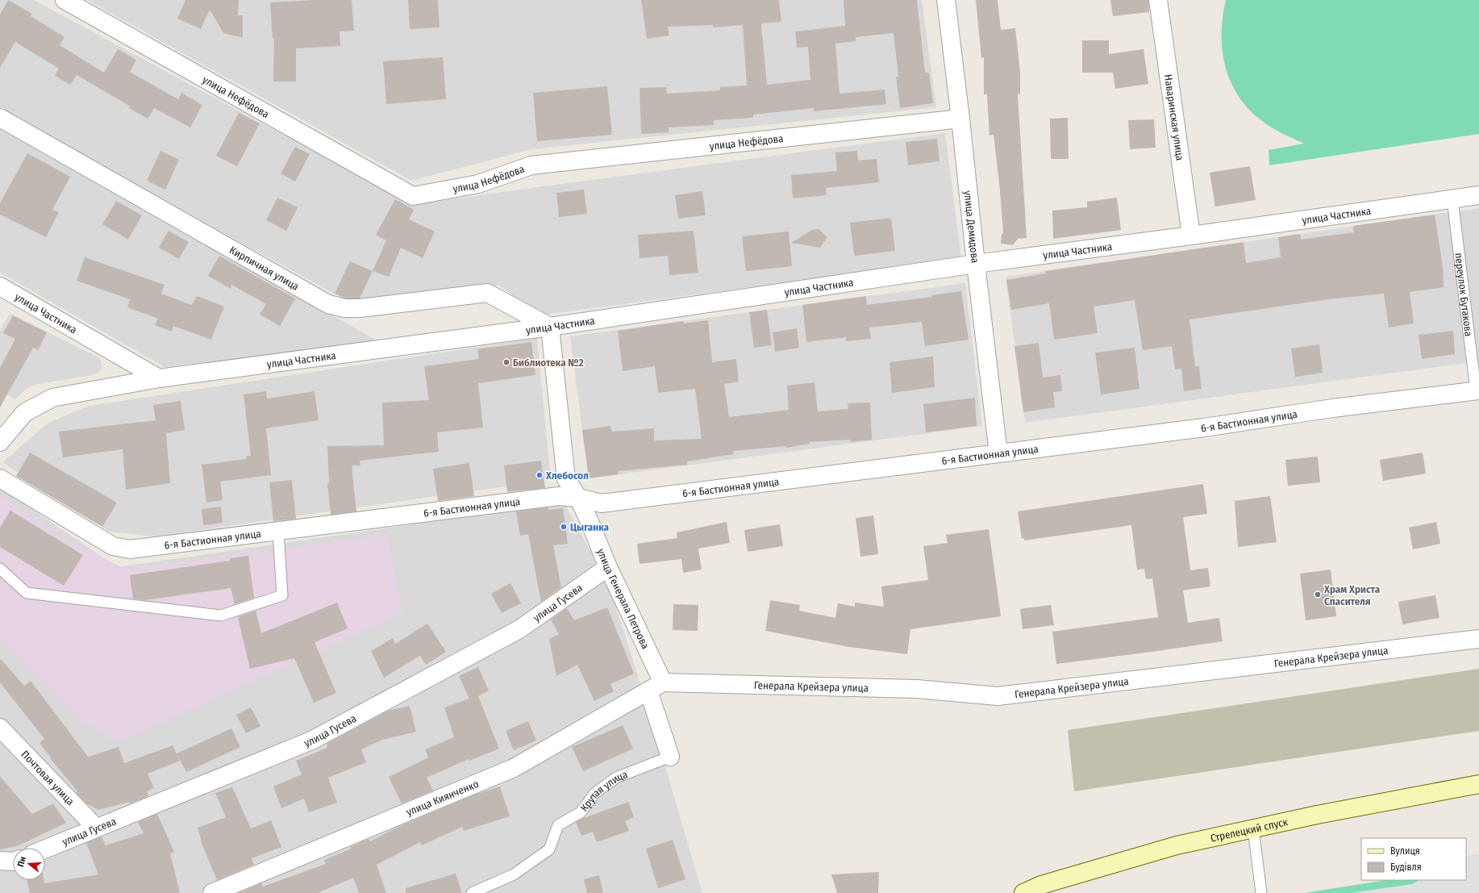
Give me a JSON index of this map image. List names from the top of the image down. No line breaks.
{"streets":{"main road":["Стрелецкий спуск"],"street":["улица Нефёдова","Наваринская улица","улица Частника","улица Демидова","Кирпичная улица","6-я Бастионная улица","улица Генерала Петрова","улица Гусева","Генерала Крейзера улица","Почтовая улица","улица Киянченко"],"lane":["переулок Бутакова","Крутая улица"]},"crossings":[["улица Нефёдова","улица Демидова"],["Наваринская улица","улица Частника"],["улица Частника","улица Демидова"],["улица Частника","Кирпичная улица"],["улица Частника","переулок Бутакова"],["улица Частника","улица Генерала Петрова"],["улица Демидова","6-я Бастионная улица"],["Кирпичная улица","улица Генерала Петрова"],["переулок Бутакова","6-я Бастионная улица"],["6-я Бастионная улица","улица Генерала Петрова"],["улица Генерала Петрова","улица Гусева"],["улица Генерала Петрова","Генерала Крейзера улица"],["улица Генерала Петрова","Крутая улица"],["улица Генерала Петрова","улица Киянченко"],["улица Гусева","Почтовая улица"],["Генерала Крейзера улица","улица Киянченко"]],"places":["Библиотека №2","Хлебосол","Цыганка","Храм Христа Спасителя"],"legend":["Вулиця","Будівля"],"north":"left"}
